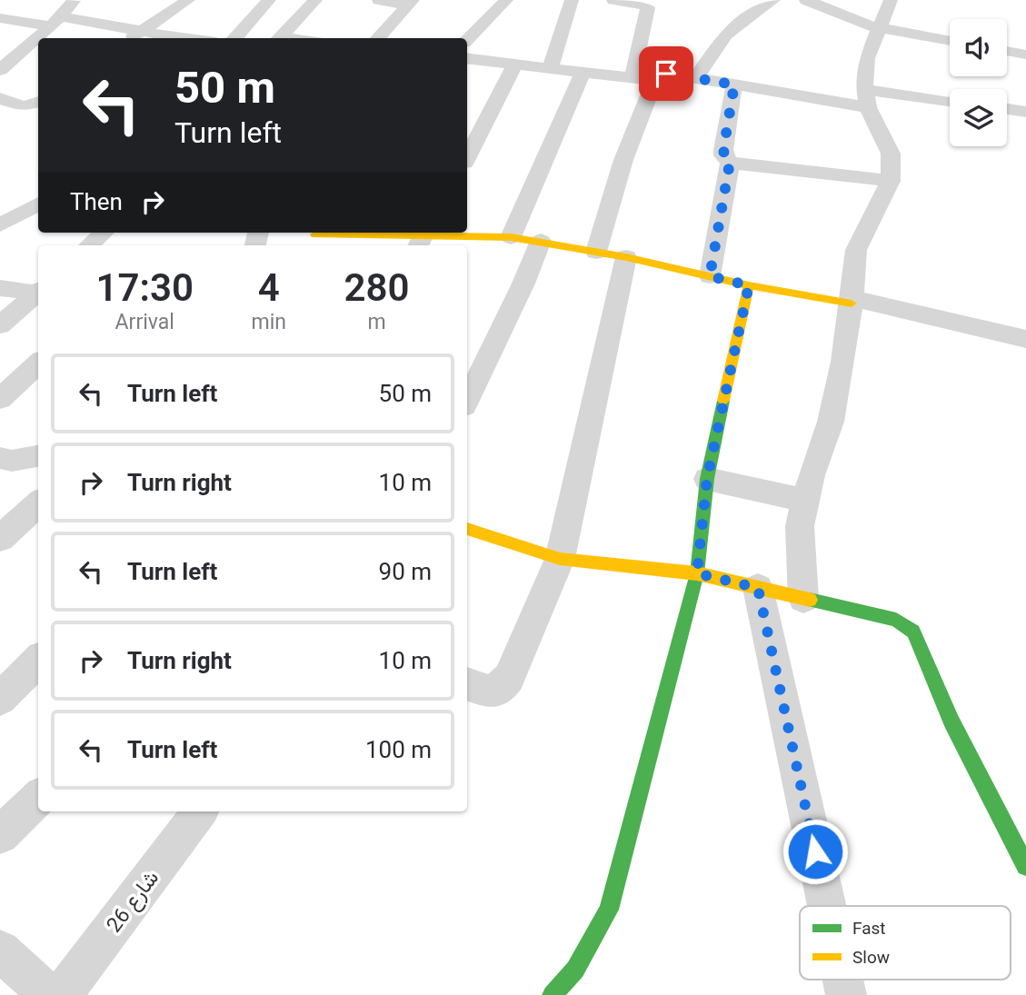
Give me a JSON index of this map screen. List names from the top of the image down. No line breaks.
{"streets":{"street":["شارع 26"]},"legend":["Fast","Slow"],"page":{"turn":["50 m","Turn left"],"then":"Then","eta":["17:30","Arrival","4","min","280","m"],"list":[{"name":"Turn left","value":"50 m"},{"name":"Turn right","value":"10 m"},{"name":"Turn left","value":"90 m"},{"name":"Turn right","value":"10 m"},{"name":"Turn left","value":"100 m"}]}}
